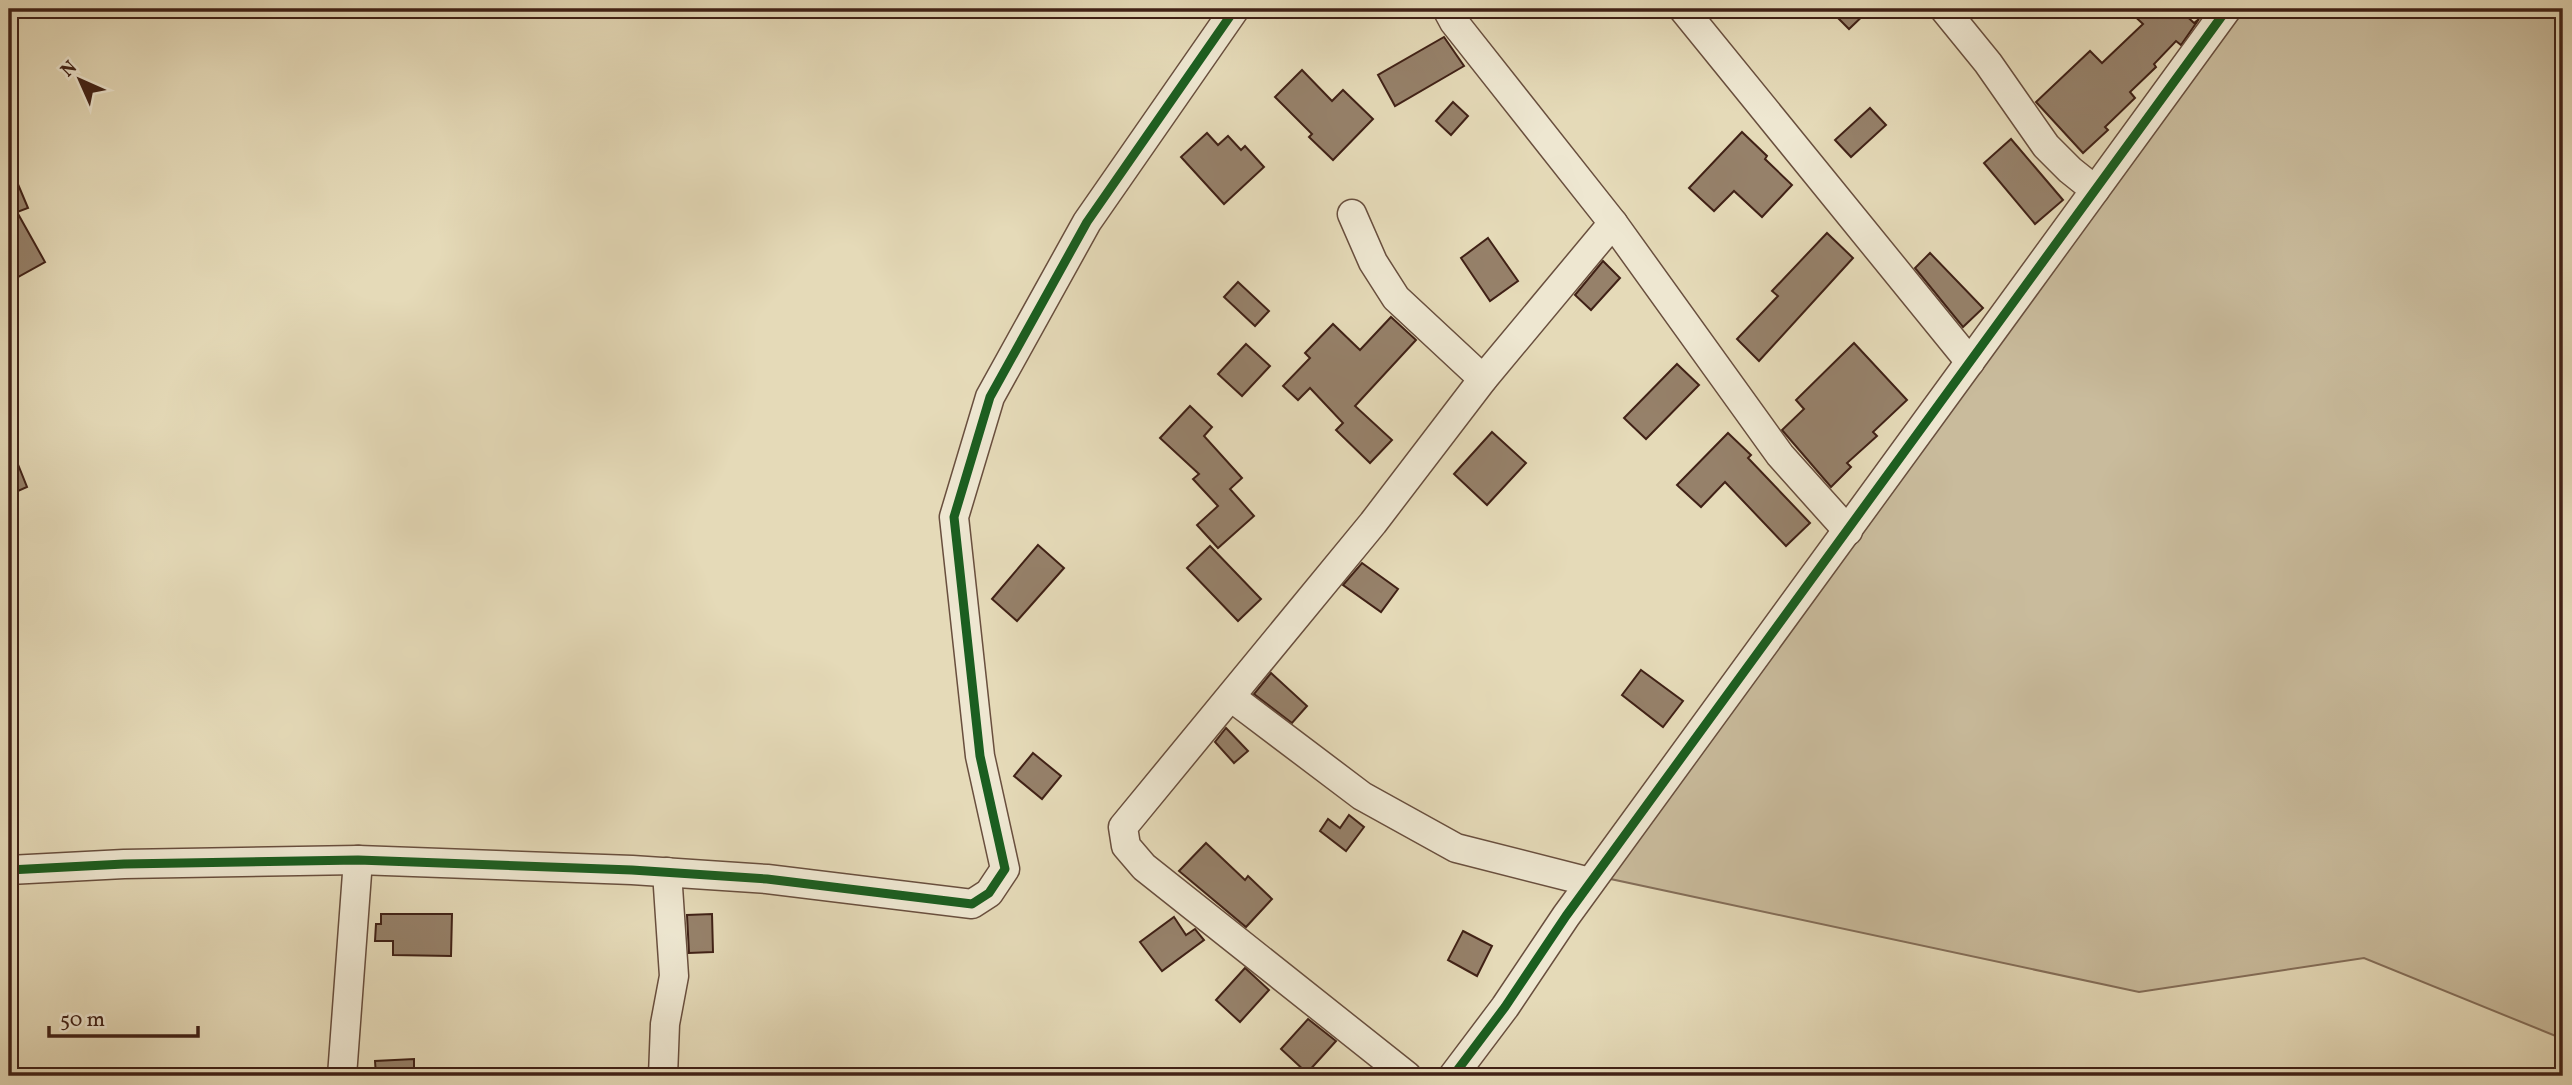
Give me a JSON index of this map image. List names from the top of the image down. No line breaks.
{"scale_bar":"50 m","north":"top left"}
